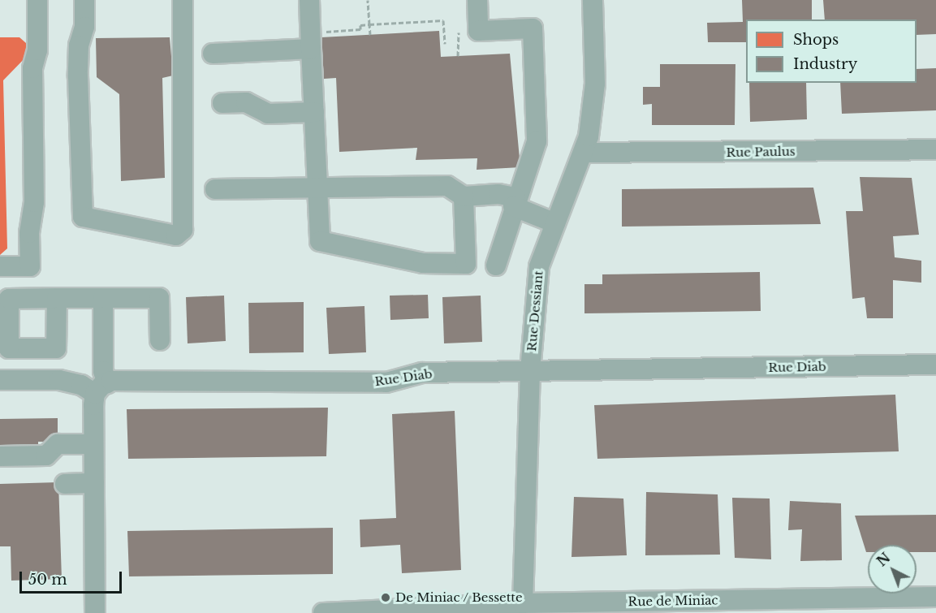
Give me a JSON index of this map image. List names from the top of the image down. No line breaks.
{"streets":{"street":["Rue Paulus","Rue Dessiant","Rue Diab","Rue de Miniac"]},"crossings":[["Rue Paulus","Rue Dessiant"],["Rue Dessiant","Rue Diab"],["Rue Dessiant","Rue de Miniac"]],"places":["De Miniac / Bessette"],"legend":["Shops","Industry"],"scale_bar":"50 m","north":"top left"}
